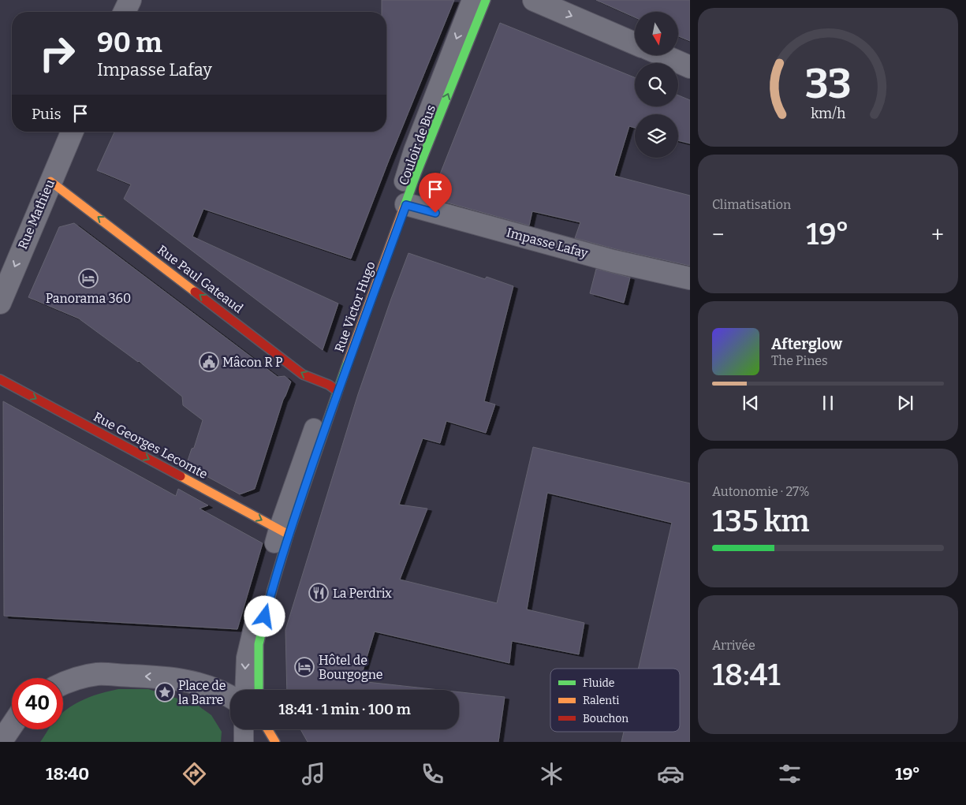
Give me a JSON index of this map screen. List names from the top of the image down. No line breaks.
{"streets":{"street":["Rue Mathieu","Impasse Lafay","Rue Paul Gateaud","Rue Victor Hugo","Rue Georges Lecomte"],"lane":["Couloir de Bus"]},"crossings":[["Couloir de Bus","Rue Paul Gateaud"],["Couloir de Bus","Rue Victor Hugo"],["Couloir de Bus","Rue Georges Lecomte"],["Rue Mathieu","Rue Paul Gateaud"],["Impasse Lafay","Rue Victor Hugo"],["Rue Paul Gateaud","Rue Victor Hugo"]],"one_way":["Couloir de Bus","Rue Mathieu","Rue Paul Gateaud","Rue Victor Hugo","Rue Georges Lecomte"],"places":{"hotel":["Panorama 360","Hôtel de Bourgogne"],"public building":["Mâcon R P"],"restaurant":["La Perdrix"],"place":["Place de la Barre"]},"legend":["Fluide","Ralenti","Bouchon"],"north":"bottom","page":{"turn":["90 m","Impasse Lafay"],"then":"Puis","tile":["Climatisation",["Autonomie · 27%","135 km"],["Arrivée","18:41"]],"heat":["−","19°","+"],"song":["Afterglow","The Pines"],"limit":"40","trip":"18:41 · 1 min · 100 m","tabs":["18:40","19°"],"gauge":["33","km/h"]}}
